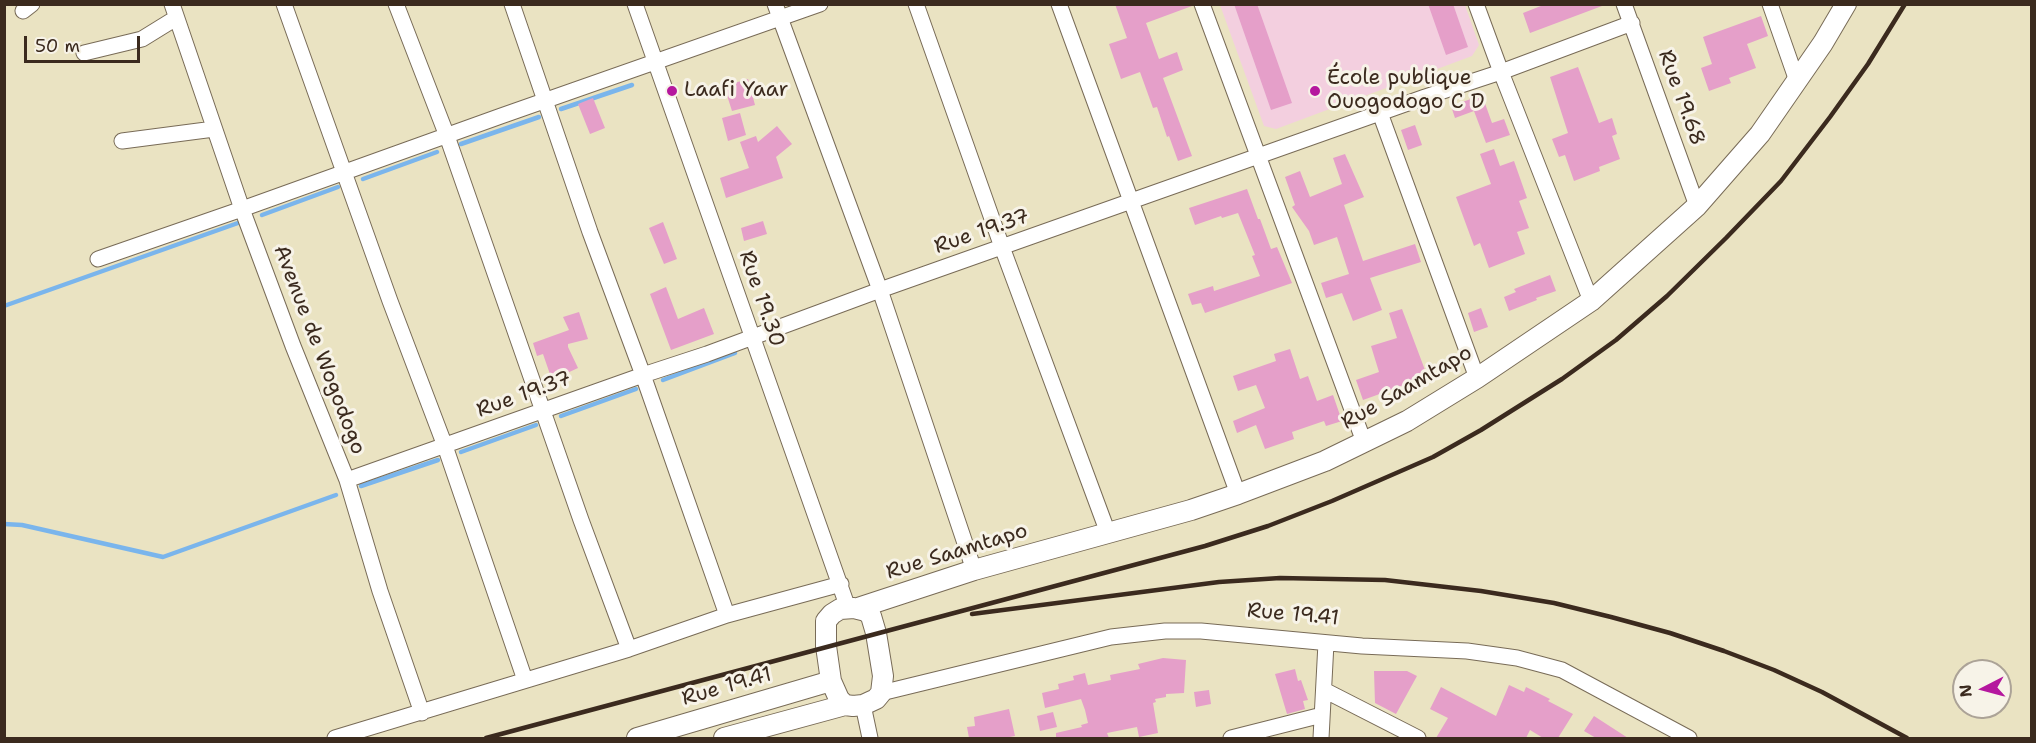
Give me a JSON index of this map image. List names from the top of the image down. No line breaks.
{"streets":{"main road":["Rue Saamtapo","Rue 19.41"],"street":["Rue 19.68","Rue 19.37","Rue 19.30","Avenue de Wogodogo"]},"crossings":[["Rue 19.68","Rue 19.37"],["Rue 19.68","Rue Saamtapo"],["Rue 19.37","Rue 19.30"],["Rue 19.37","Avenue de Wogodogo"],["Rue 19.30","Rue Saamtapo"],["Rue Saamtapo","Rue 19.41"]],"places":["Laafi Yaar","École publique Ouogodogo C D"],"scale_bar":"50 m","north":"left"}
